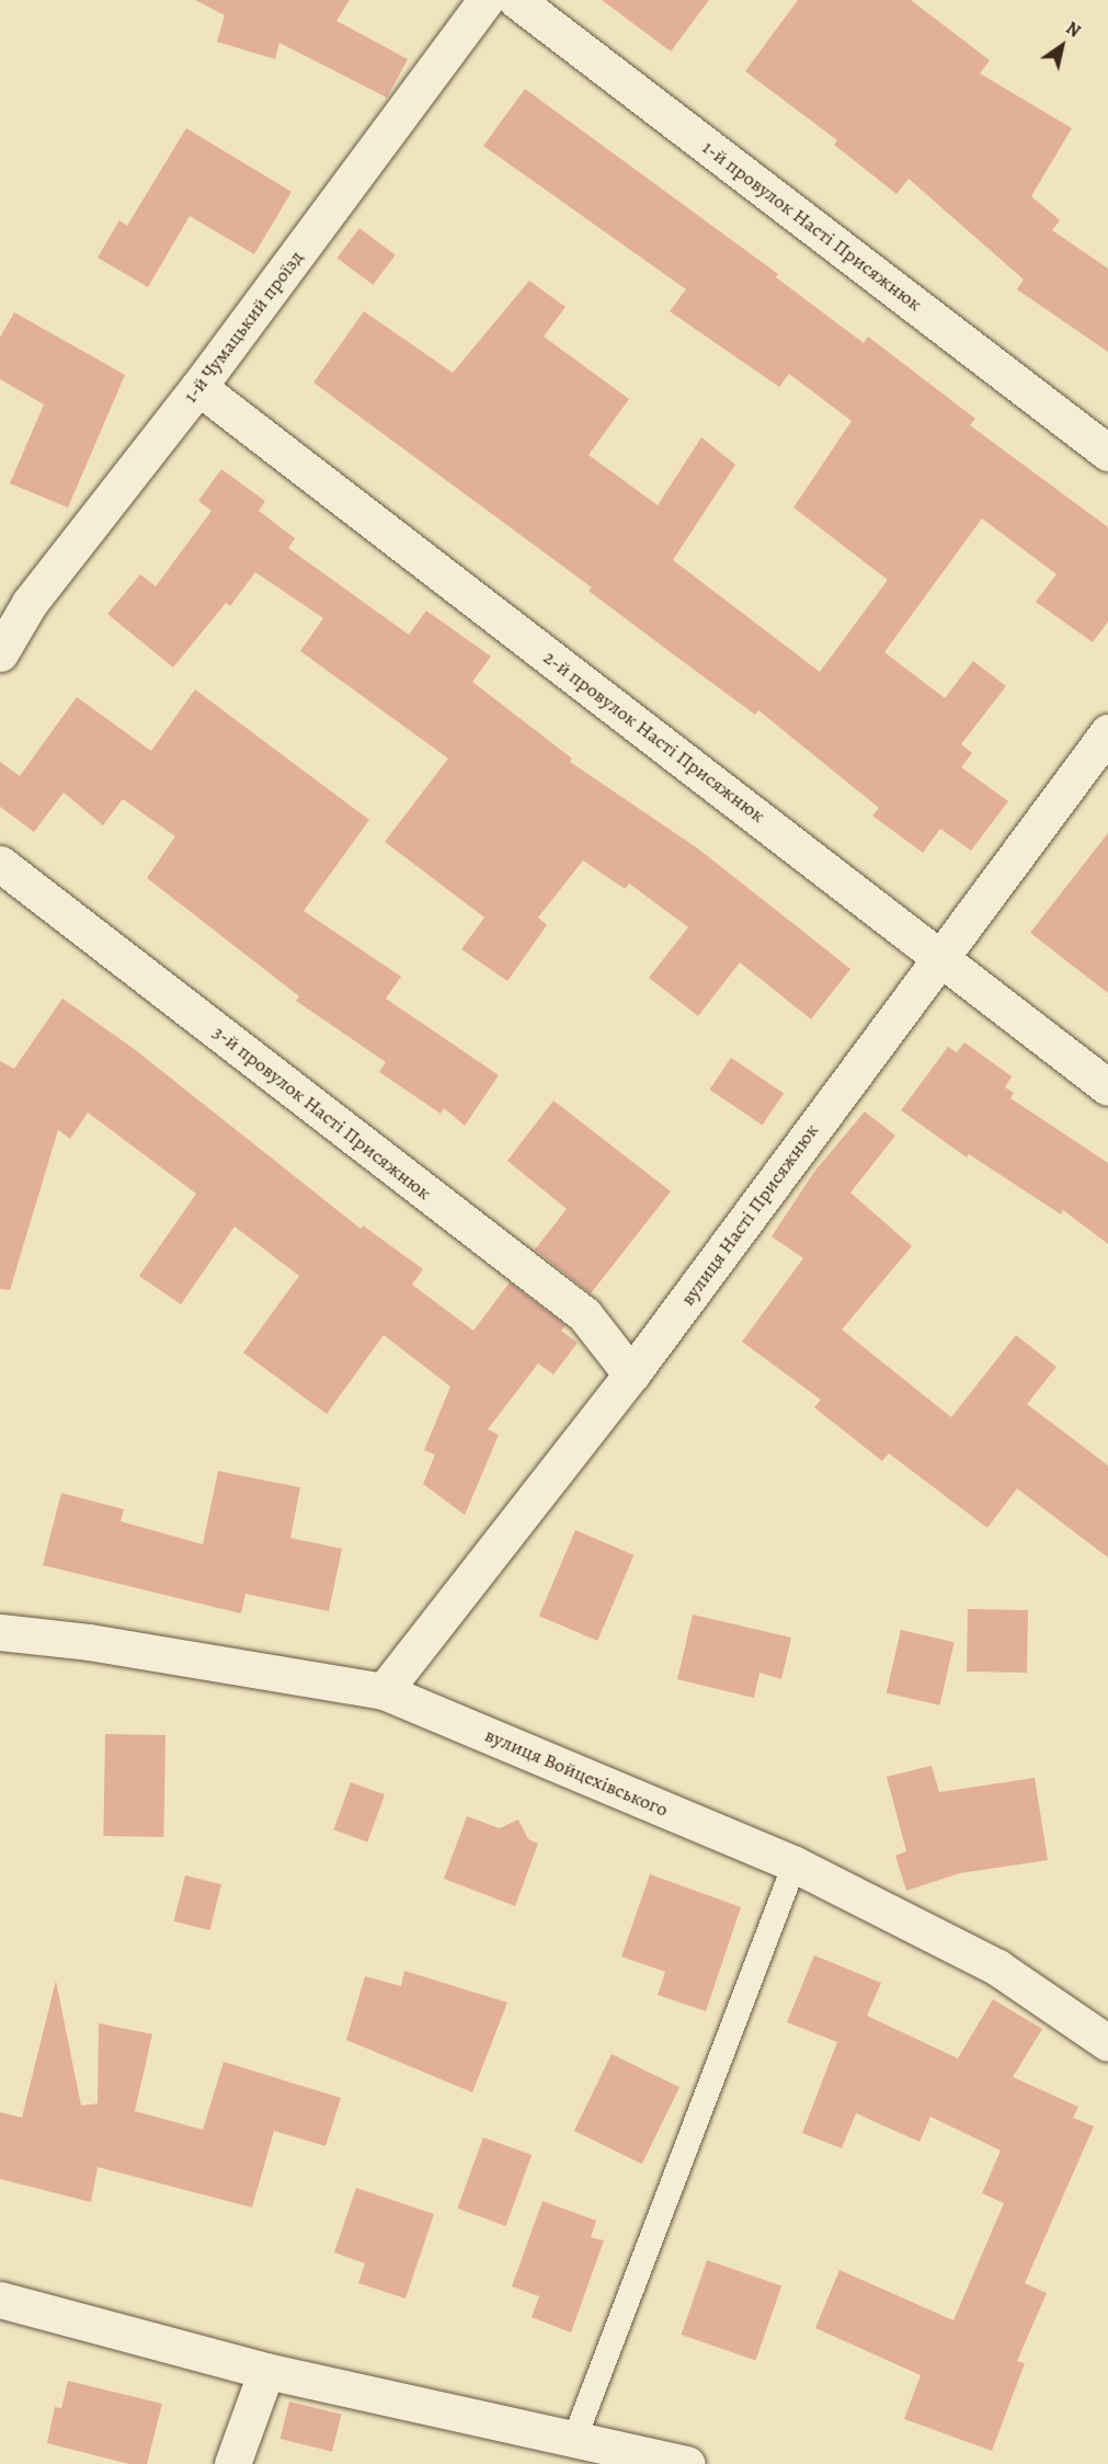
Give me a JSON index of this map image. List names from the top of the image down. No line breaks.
{"streets":{"street":["1-й провулок Насті Присяжнюк","1-й Чумацький проїзд","2-й провулок Насті Присяжнюк","3-й провулок Насті Присяжнюк","вулиця Насті Присяжнюк","вулиця Войцехівського"]},"crossings":[["1-й Чумацький проїзд","2-й провулок Насті Присяжнюк"],["2-й провулок Насті Присяжнюк","вулиця Насті Присяжнюк"],["3-й провулок Насті Присяжнюк","вулиця Насті Присяжнюк"],["вулиця Насті Присяжнюк","вулиця Войцехівського"]],"north":"top right"}
